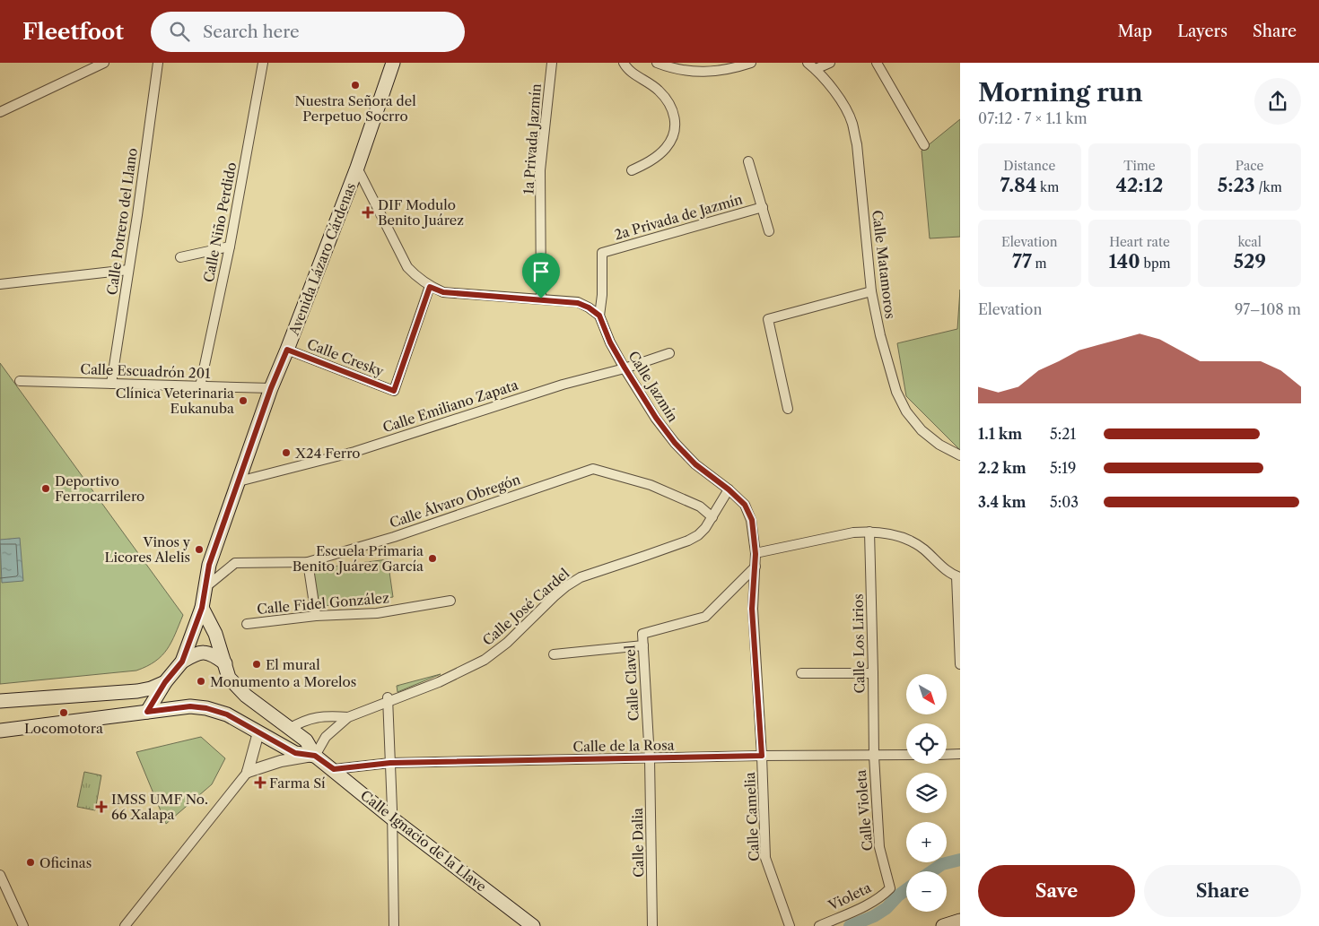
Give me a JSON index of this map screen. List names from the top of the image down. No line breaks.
{"streets":{"main road":["Avenida Lázaro Cárdenas","Calle Ignacio de la Llave"],"street":["1a Privada Jazmín","2a Privada de Jazmín","Calle Potrero del Llano","Calle Niño Perdido","Calle Matamoros","Calle Cresky","Calle Escuadrón 201","Calle Jazmín","Calle Emiliano Zapata","Calle Álvaro Obregón","Calle Fidel González","Calle José Cardel","Calle Los Lirios","Calle Clavel","Calle de la Rosa","Calle Violeta","Calle Camelia","Calle Dalia","Violeta"]},"crossings":[["2a Privada de Jazmín","Calle Jazmín"],["Calle Potrero del Llano","Calle Escuadrón 201"],["Calle Niño Perdido","Calle Escuadrón 201"],["Avenida Lázaro Cárdenas","Calle Cresky"],["Avenida Lázaro Cárdenas","Calle Escuadrón 201"],["Avenida Lázaro Cárdenas","Calle Emiliano Zapata"],["Avenida Lázaro Cárdenas","Calle Álvaro Obregón"],["Calle Jazmín","Calle Emiliano Zapata"],["Calle Jazmín","Calle José Cardel"],["Calle Jazmín","Calle Clavel"],["Calle Jazmín","Calle de la Rosa"],["Calle Jazmín","Calle Camelia"],["Calle Álvaro Obregón","Calle José Cardel"],["Calle José Cardel","Calle Ignacio de la Llave"],["Calle Los Lirios","Calle de la Rosa"],["Calle Los Lirios","Calle Violeta"],["Calle Clavel","Calle de la Rosa"],["Calle Clavel","Calle Dalia"],["Calle de la Rosa","Calle Violeta"],["Calle de la Rosa","Calle Camelia"],["Calle de la Rosa","Calle Ignacio de la Llave"],["Calle de la Rosa","Calle Dalia"],["Calle Violeta","Violeta"]],"places":{"other":["Nuestra Señora del Perpetuo Socrro","Clínica Veterinaria Eukanuba","X24 Ferro","Deportivo Ferrocarrilero","Vinos y Licores Alelis","Escuela Primaria Benito Juárez García","El mural","Monumento a Morelos","Locomotora","Oficinas"],"health":["DIF Modulo Benito Juárez","Farma Sí","IMSS UMF No. 66 Xalapa"]},"north":"bottom right","page":{"header":"Fleetfoot","search":"Search here","nav":["Map","Layers","Share"],"heading":["Morning run","07:12 · 7 × 1.1 km"],"stats":[["Distance","7.84 km"],["Time","42:12"],["Pace","5:23 /km"],["Elevation","77 m"],["Heart rate","140 bpm"],["kcal","529"]],"chart":["Elevation","97–108 m"],"list":[{"name":"1.1 km","note":"5:21"},{"name":"2.2 km","note":"5:19"},{"name":"3.4 km","note":"5:03"}],"map_buttons":["+","−"],"buttons":["Save","Share"]}}
